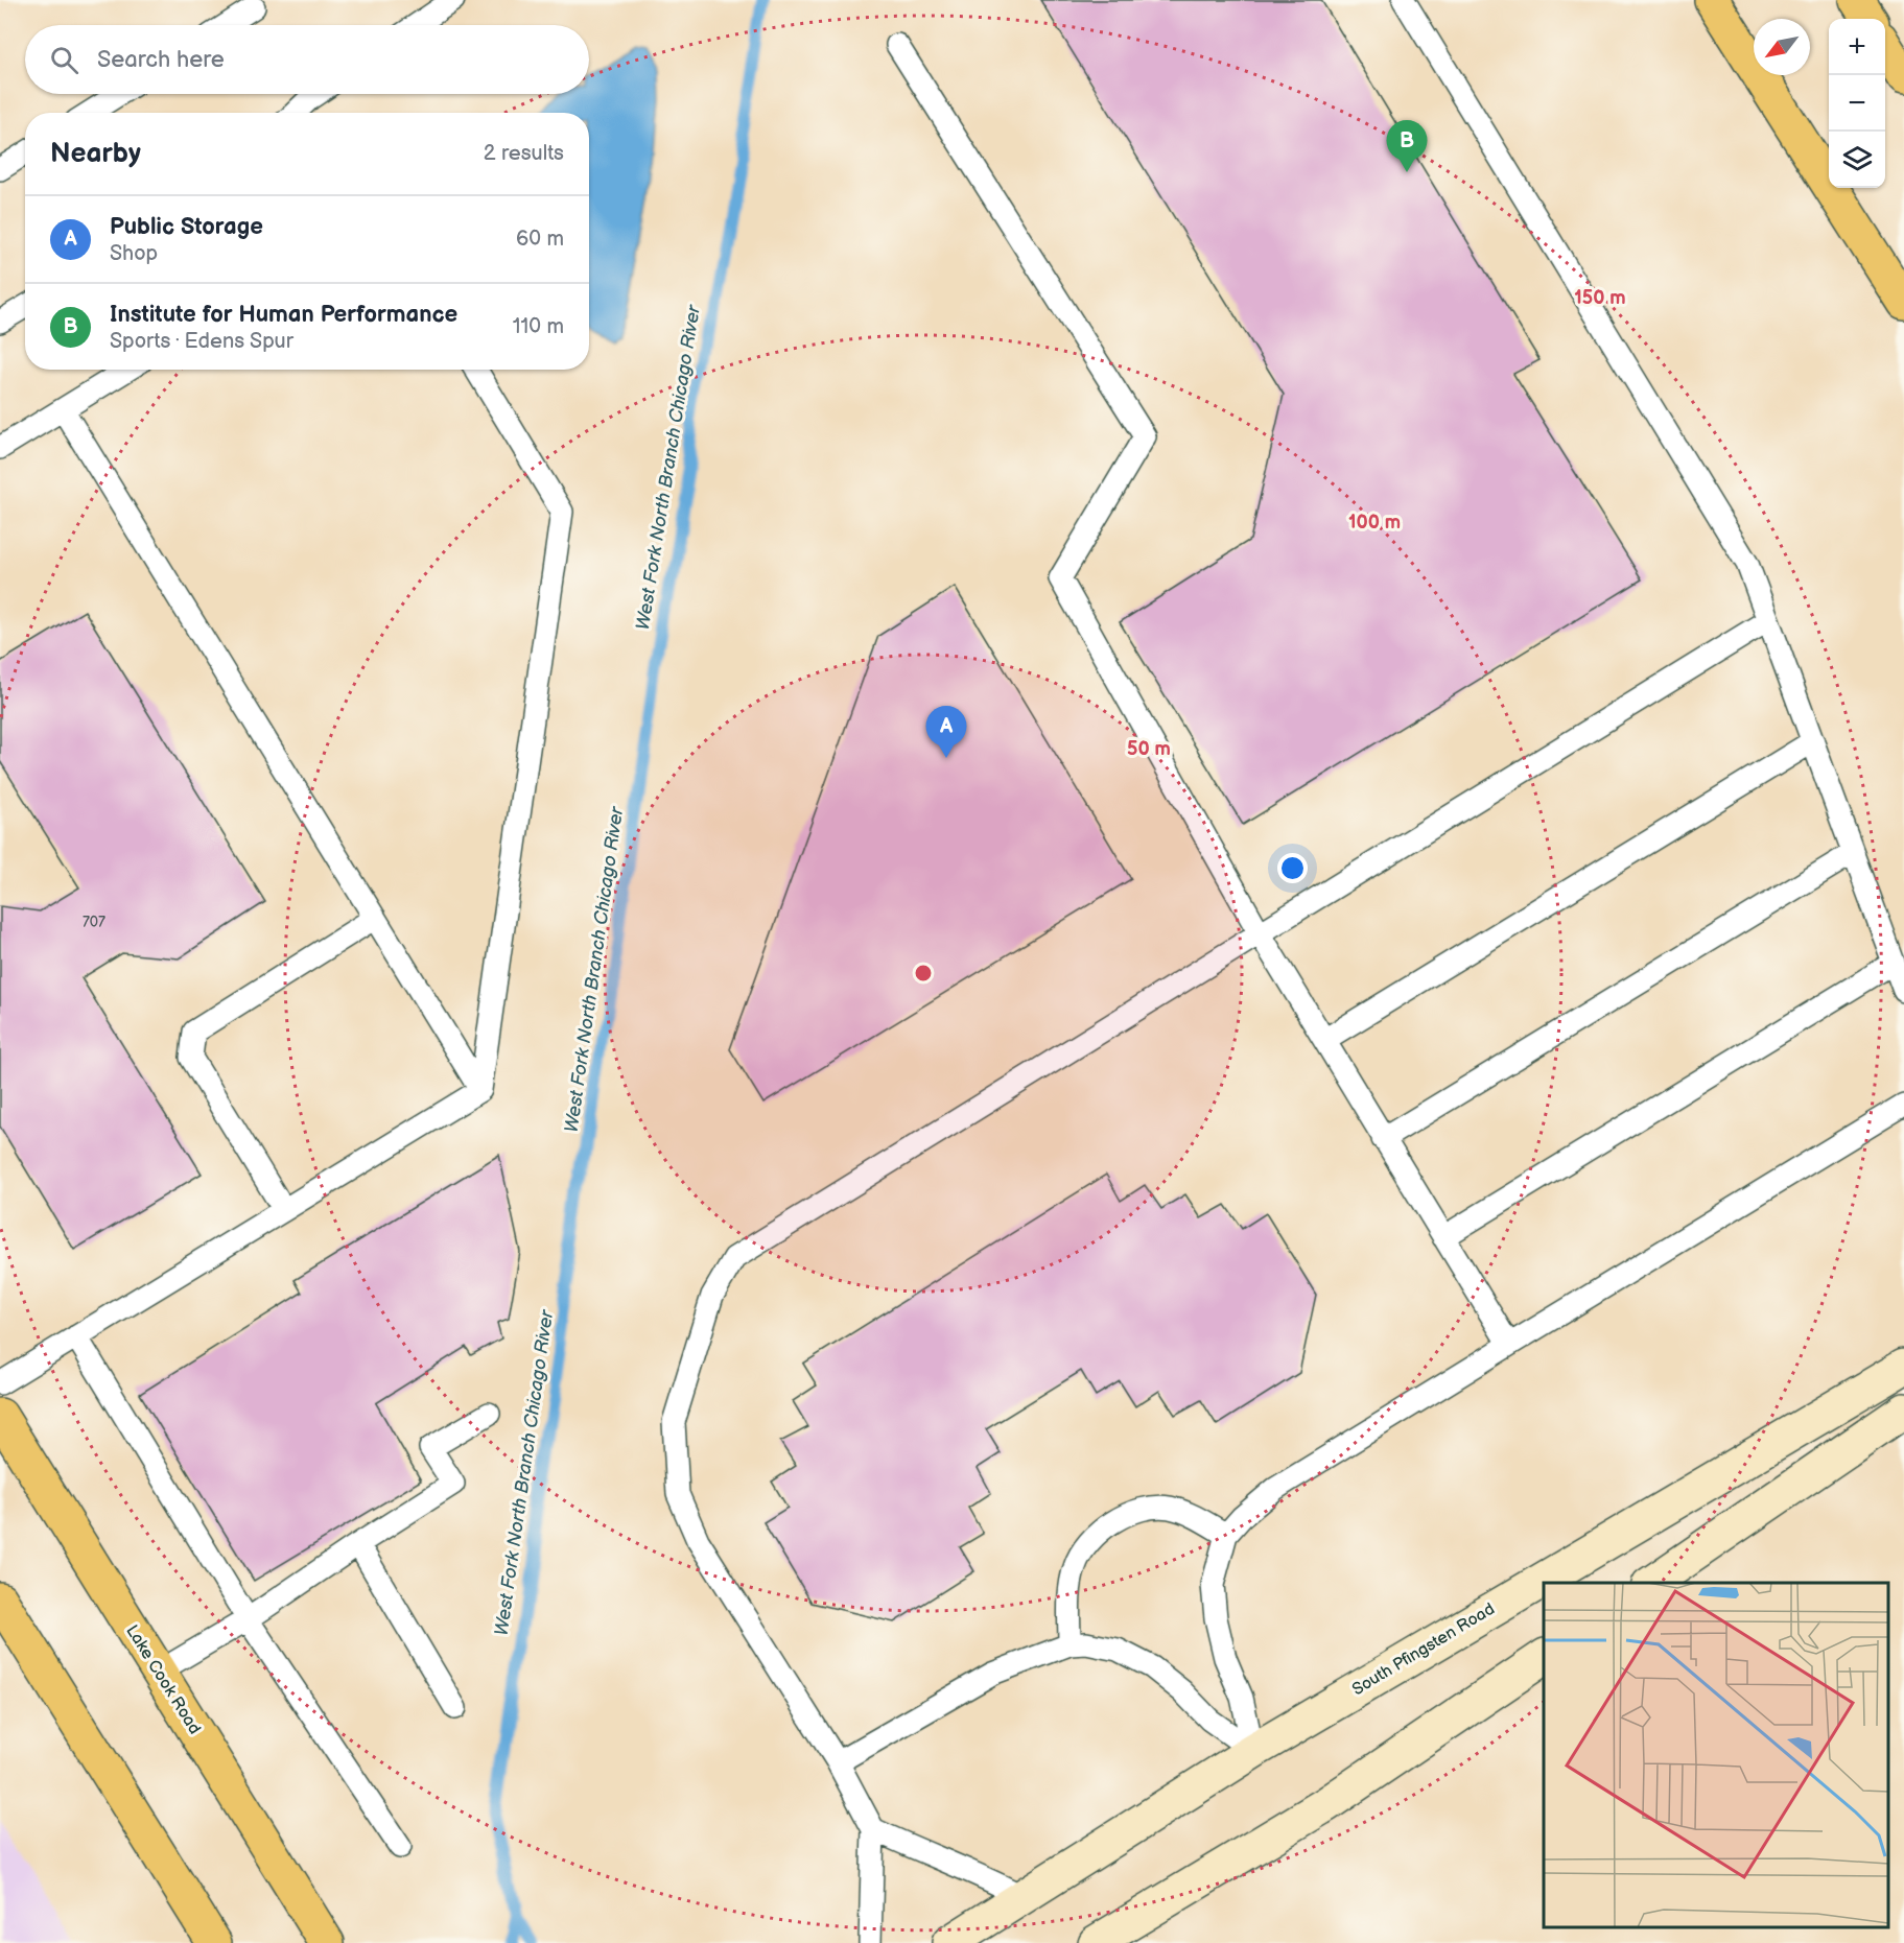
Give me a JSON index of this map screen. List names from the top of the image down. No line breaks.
{"streets":{"main road":["South Pfingsten Road","Lake Cook Road"]},"water":["West Fork North Branch Chicago River"],"house_numbers":["707"],"north":"bottom left","page":{"map_buttons":["+","−"],"search":"Search here","heading":["Nearby","2 results"],"pins":["B","A"],"list":[{"mark":"A","name":"Public Storage","note":"Shop","value":"60 m"},{"mark":"B","name":"Institute for Human Performance","note":"Sports · Edens Spur","value":"110 m"}]},"rings":["150 m","100 m","50 m"]}
